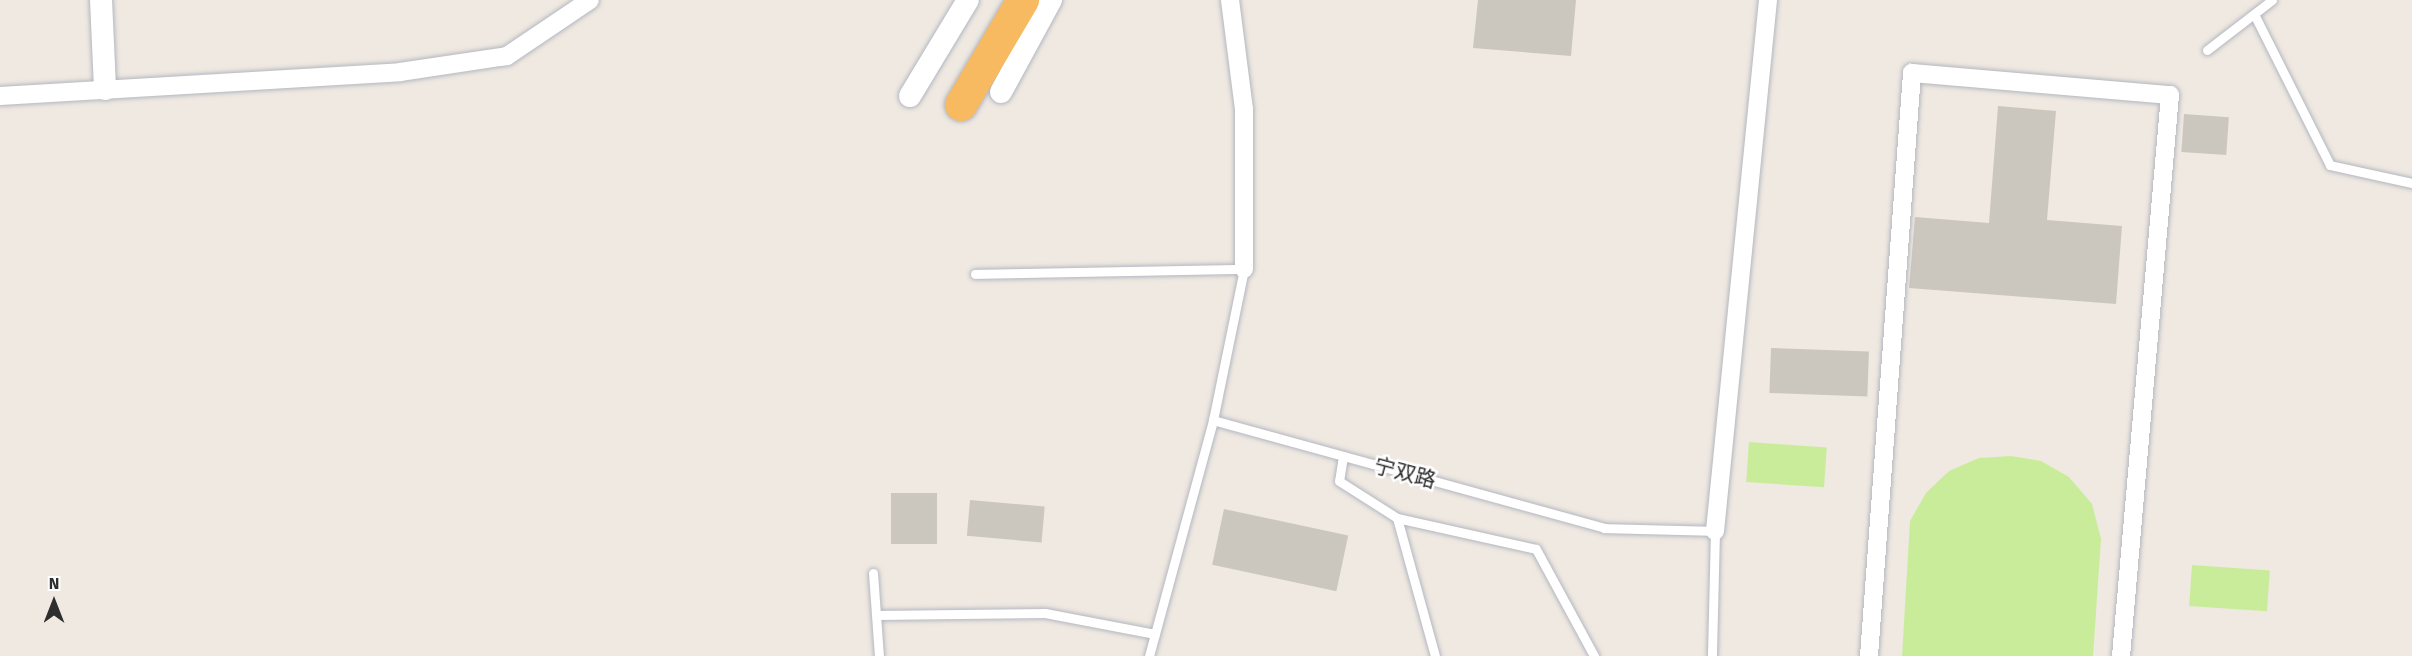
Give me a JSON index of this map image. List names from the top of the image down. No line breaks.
{"streets":{"lane":["宁双路"]},"north":"top"}
